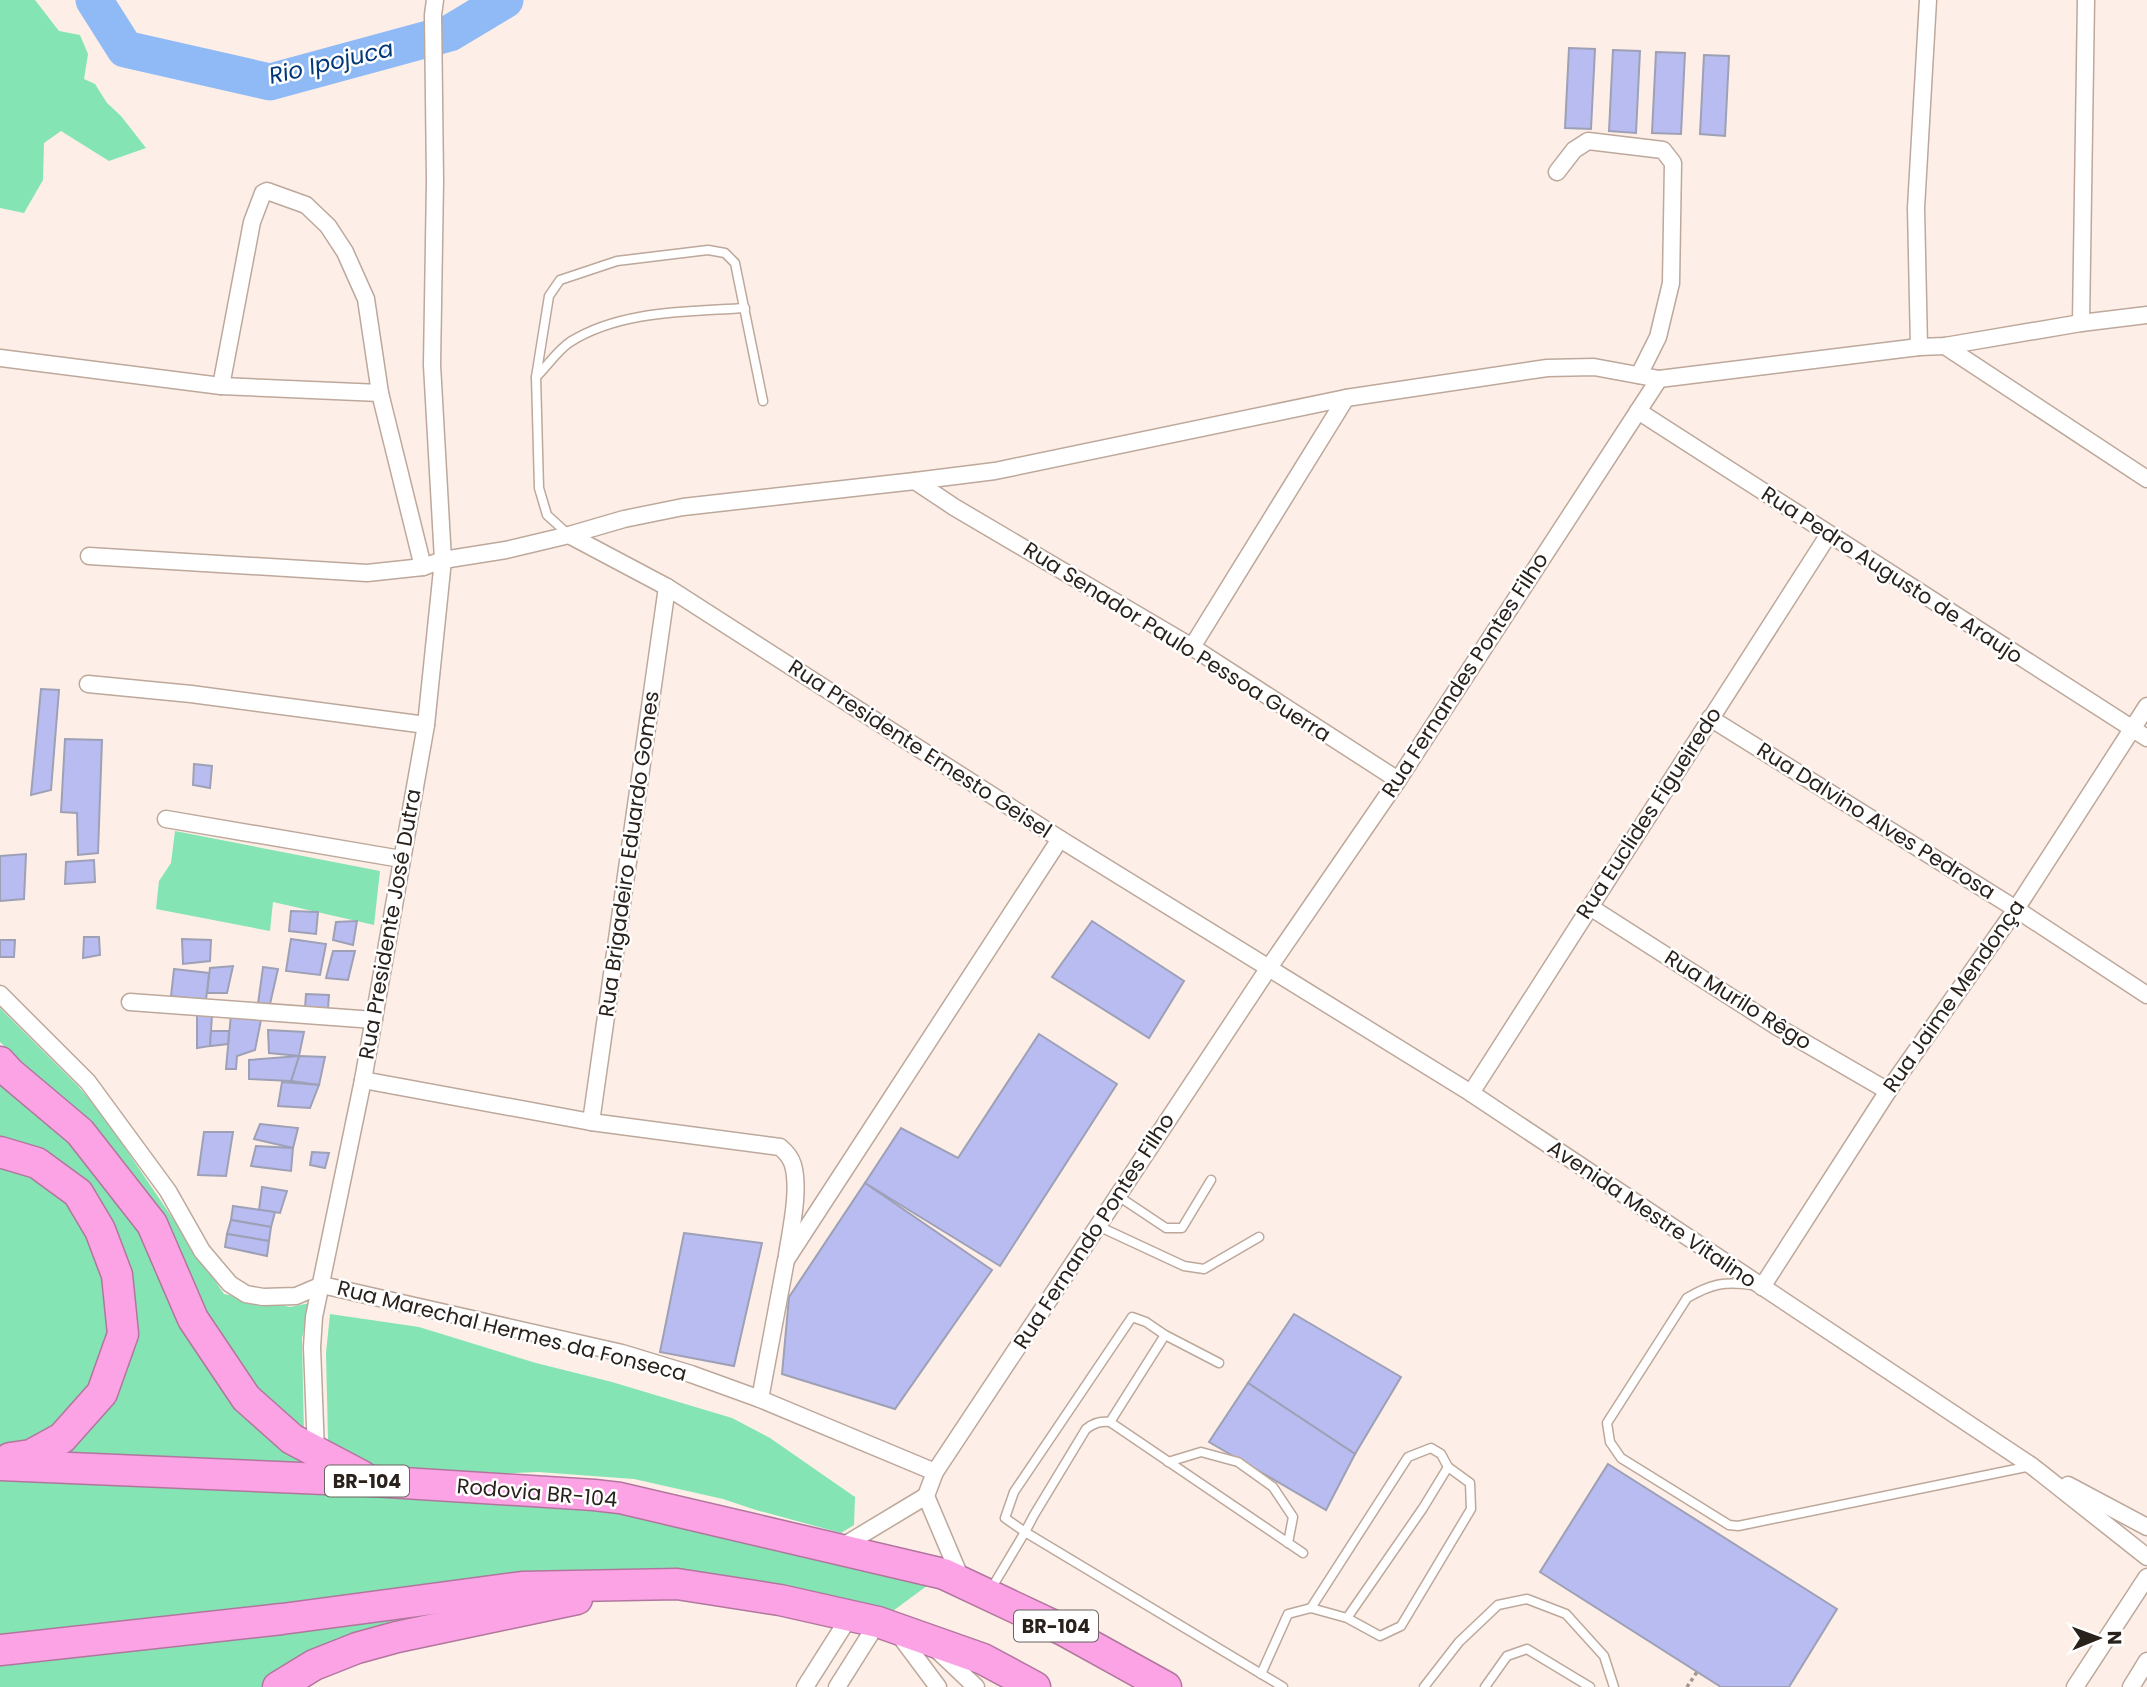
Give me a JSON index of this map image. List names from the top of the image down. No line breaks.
{"streets":{"highway":["BR-104","Rodovia BR-104"],"street":["Rua Pedro Augusto de Araujo","Rua Senador Paulo Pessoa Guerra","Rua Fernandes Pontes Filho","Rua Presidente Ernesto Geisel","Rua Euclides Figueiredo","Rua Dalvino Alves Pedrosa","Rua Brigadeiro Eduardo Gomes","Rua Presidente José Dutra","Rua Jaime Mendonça","Rua Murilo Rêgo","Avenida Mestre Vitalino","Rua Fernando Pontes Filho","Rua Marechal Hermes da Fonseca"]},"crossings":[["Rua Pedro Augusto de Araujo","Rua Fernandes Pontes Filho"],["Rua Pedro Augusto de Araujo","Rua Euclides Figueiredo"],["Rua Pedro Augusto de Araujo","Rua Jaime Mendonça"],["Rua Senador Paulo Pessoa Guerra","Rua Fernandes Pontes Filho"],["Rua Fernandes Pontes Filho","Rua Presidente Ernesto Geisel"],["Rua Fernandes Pontes Filho","Avenida Mestre Vitalino"],["Rua Fernandes Pontes Filho","Rua Fernando Pontes Filho"],["Rua Presidente Ernesto Geisel","Rua Brigadeiro Eduardo Gomes"],["Rua Presidente Ernesto Geisel","Avenida Mestre Vitalino"],["Rua Presidente Ernesto Geisel","Rua Fernando Pontes Filho"],["Rua Euclides Figueiredo","Rua Dalvino Alves Pedrosa"],["Rua Euclides Figueiredo","Rua Murilo Rêgo"],["Rua Euclides Figueiredo","Avenida Mestre Vitalino"],["Rua Dalvino Alves Pedrosa","Rua Jaime Mendonça"],["Rua Presidente José Dutra","Rua Marechal Hermes da Fonseca"],["Rua Jaime Mendonça","Rua Murilo Rêgo"],["Rua Jaime Mendonça","Avenida Mestre Vitalino"],["Avenida Mestre Vitalino","Rua Fernando Pontes Filho"],["Rua Fernando Pontes Filho","Rua Marechal Hermes da Fonseca"]],"water":["Rio Ipojuca"],"north":"right"}
